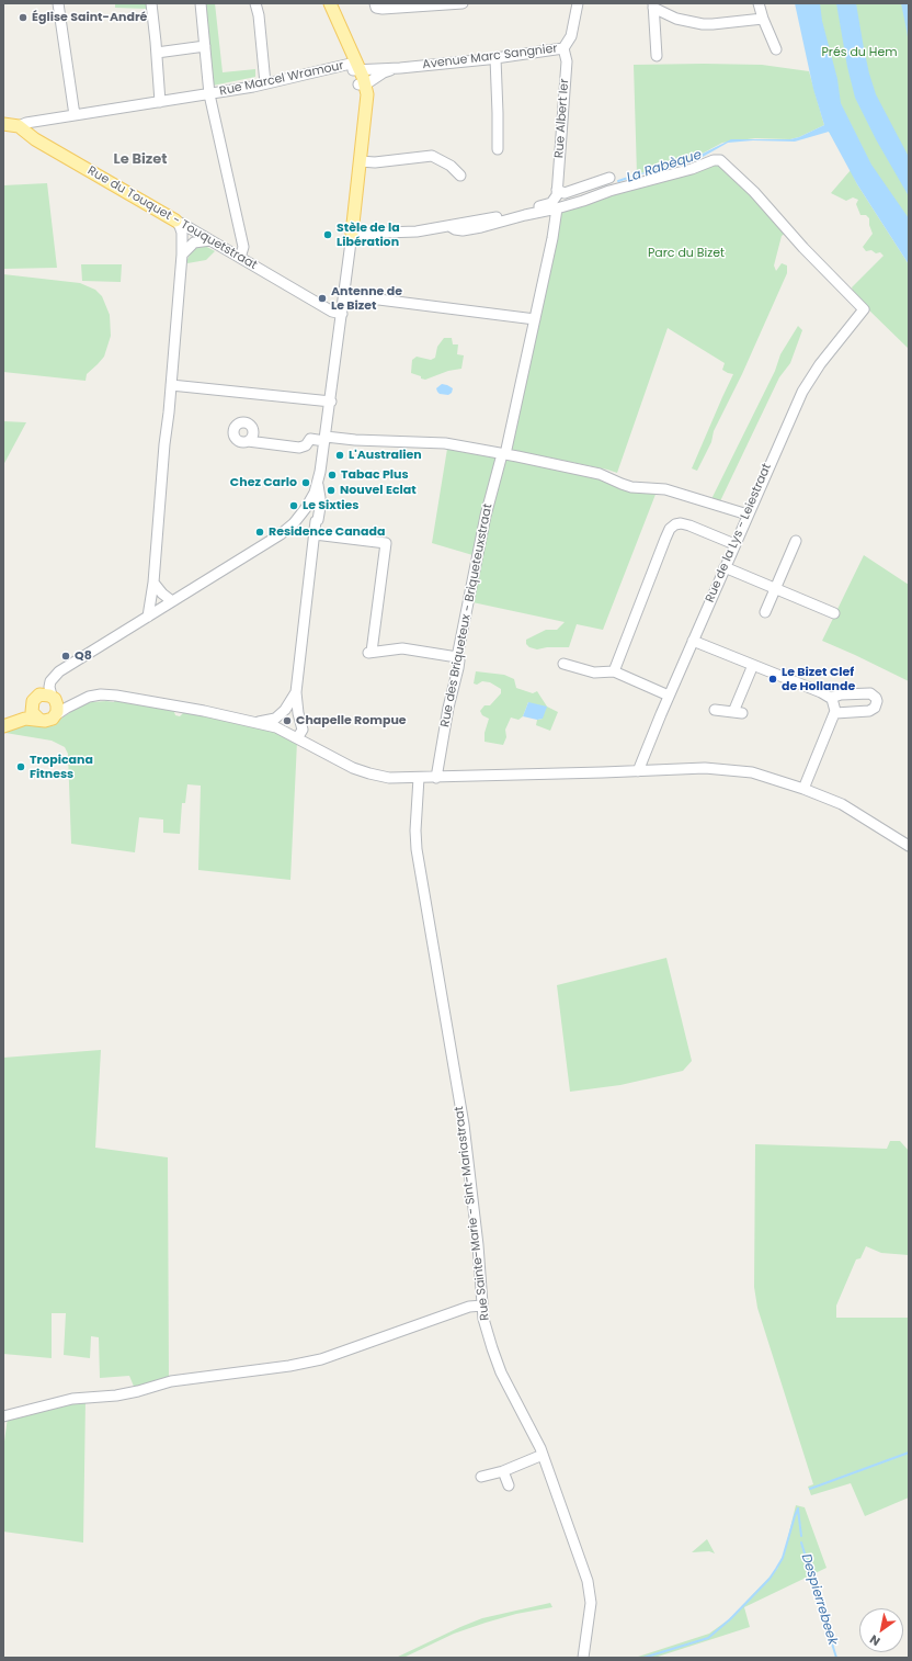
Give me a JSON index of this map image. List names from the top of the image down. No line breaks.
{"streets":{"main road":["Rue du Touquet - Touquetstraat"],"street":["Avenue Marc Sangnier","Rue Marcel Wramour","Rue Albert Ier","Rue de la Lys - Leiestraat","Rue des Briqueteux - Briqueteuxstraat","Rue Sainte-Marie - Sint-Mariastraat"]},"crossings":[["Avenue Marc Sangnier","Rue Marcel Wramour"],["Avenue Marc Sangnier","Rue Albert Ier"],["Rue Marcel Wramour","Rue du Touquet - Touquetstraat"],["Rue de la Lys - Leiestraat","Rue des Briqueteux - Briqueteuxstraat"]],"districts":["Le Bizet"],"water":["La Rabèque","Despierrebeek"],"parks":["Prés du Hem","Parc du Bizet"],"places":["Église Saint-André","Stèle de la Libération","Antenne de Le Bizet","L'Australien","Tabac Plus","Chez Carlo","Nouvel Eclat","Le Sixties","Residence Canada","Q8","Le Bizet Clef de Hollande","Chapelle Rompue","Tropicana Fitness"],"north":"bottom left"}
